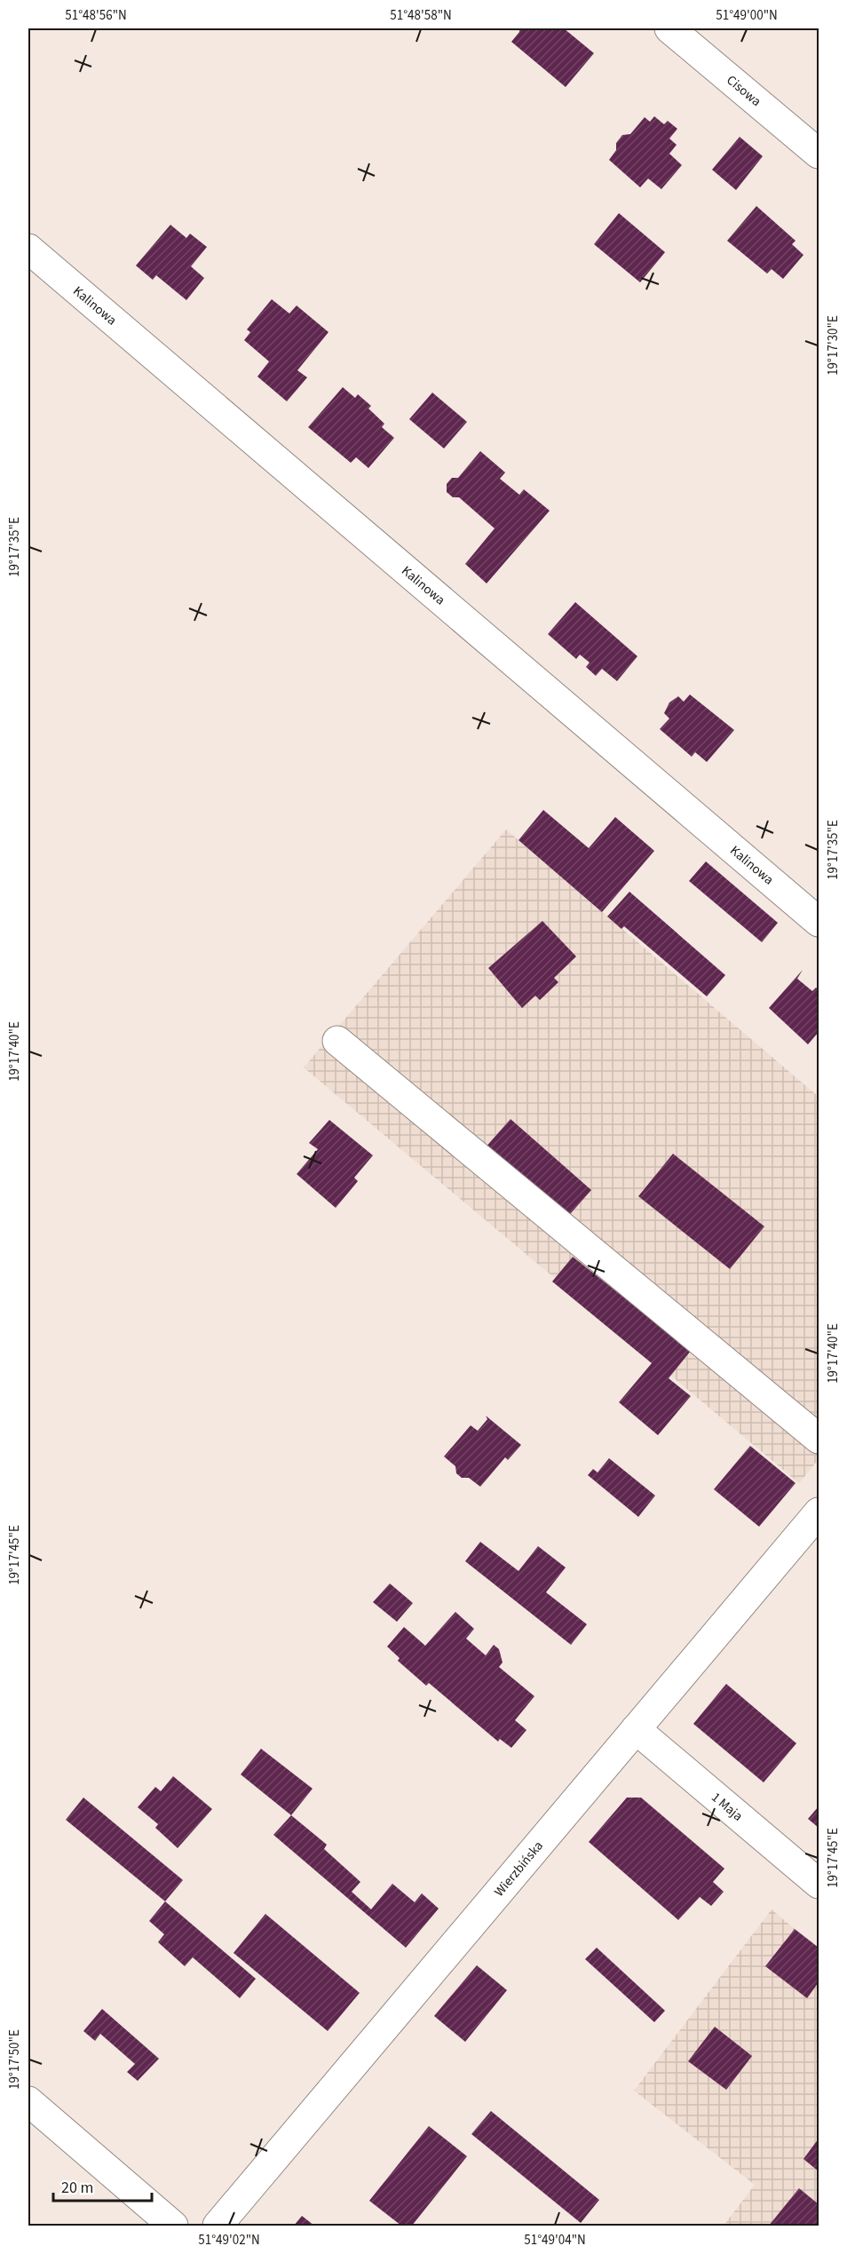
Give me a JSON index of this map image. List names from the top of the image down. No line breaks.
{"streets":{"street":["Cisowa","Kalinowa","1 Maja","Wierzbińska"]},"crossings":[["1 Maja","Wierzbińska"]],"scale_bar":"20 m","coordinates":["51°48'56\"N","51°48'58\"N","51°49'00\"N","19°17'30\"E","19°17'35\"E","19°17'40\"E","19°17'45\"E","19°17'50\"E","51°49'02\"N","51°49'04\"N"]}
